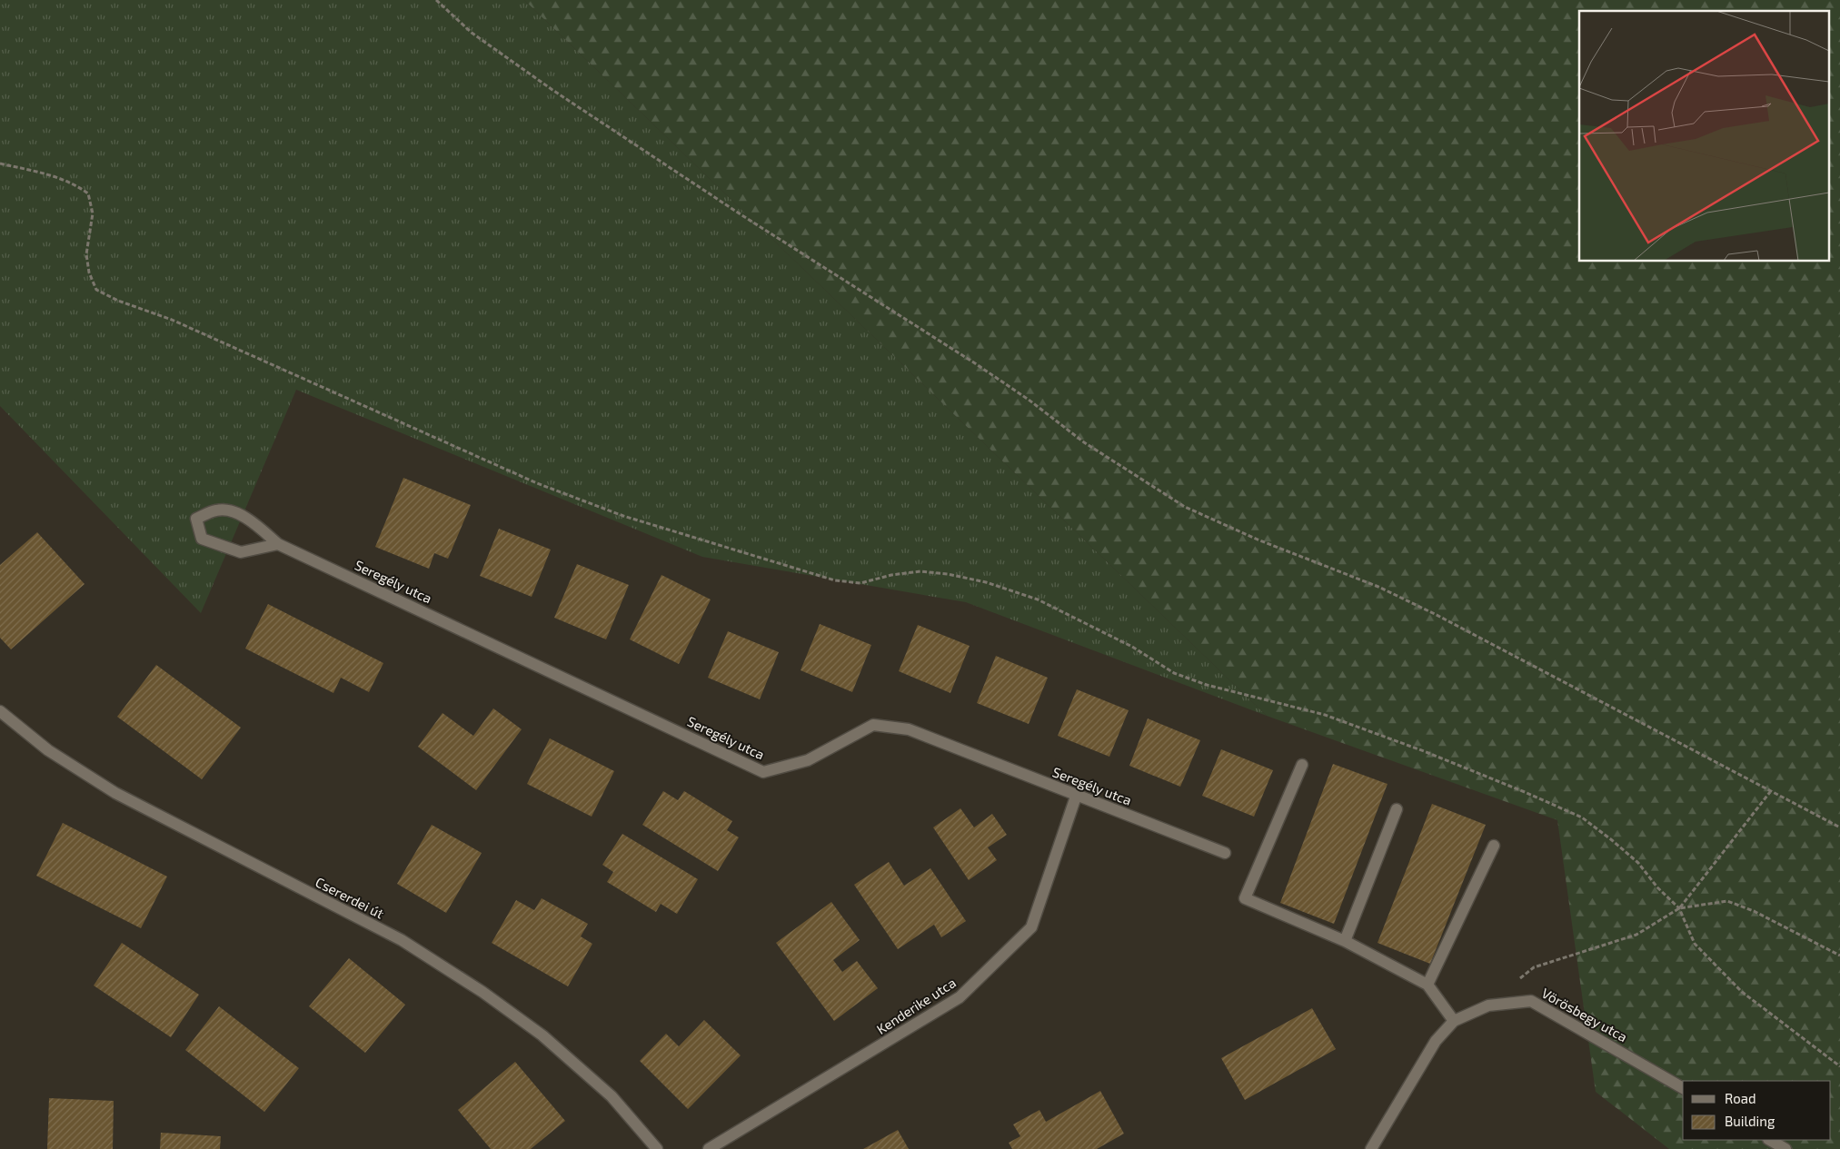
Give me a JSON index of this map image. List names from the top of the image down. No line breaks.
{"streets":{"street":["Seregély utca","Csererdei út","Kenderike utca","Vörösbegy utca"]},"crossings":[["Seregély utca","Kenderike utca"]],"legend":["Road","Building"]}
